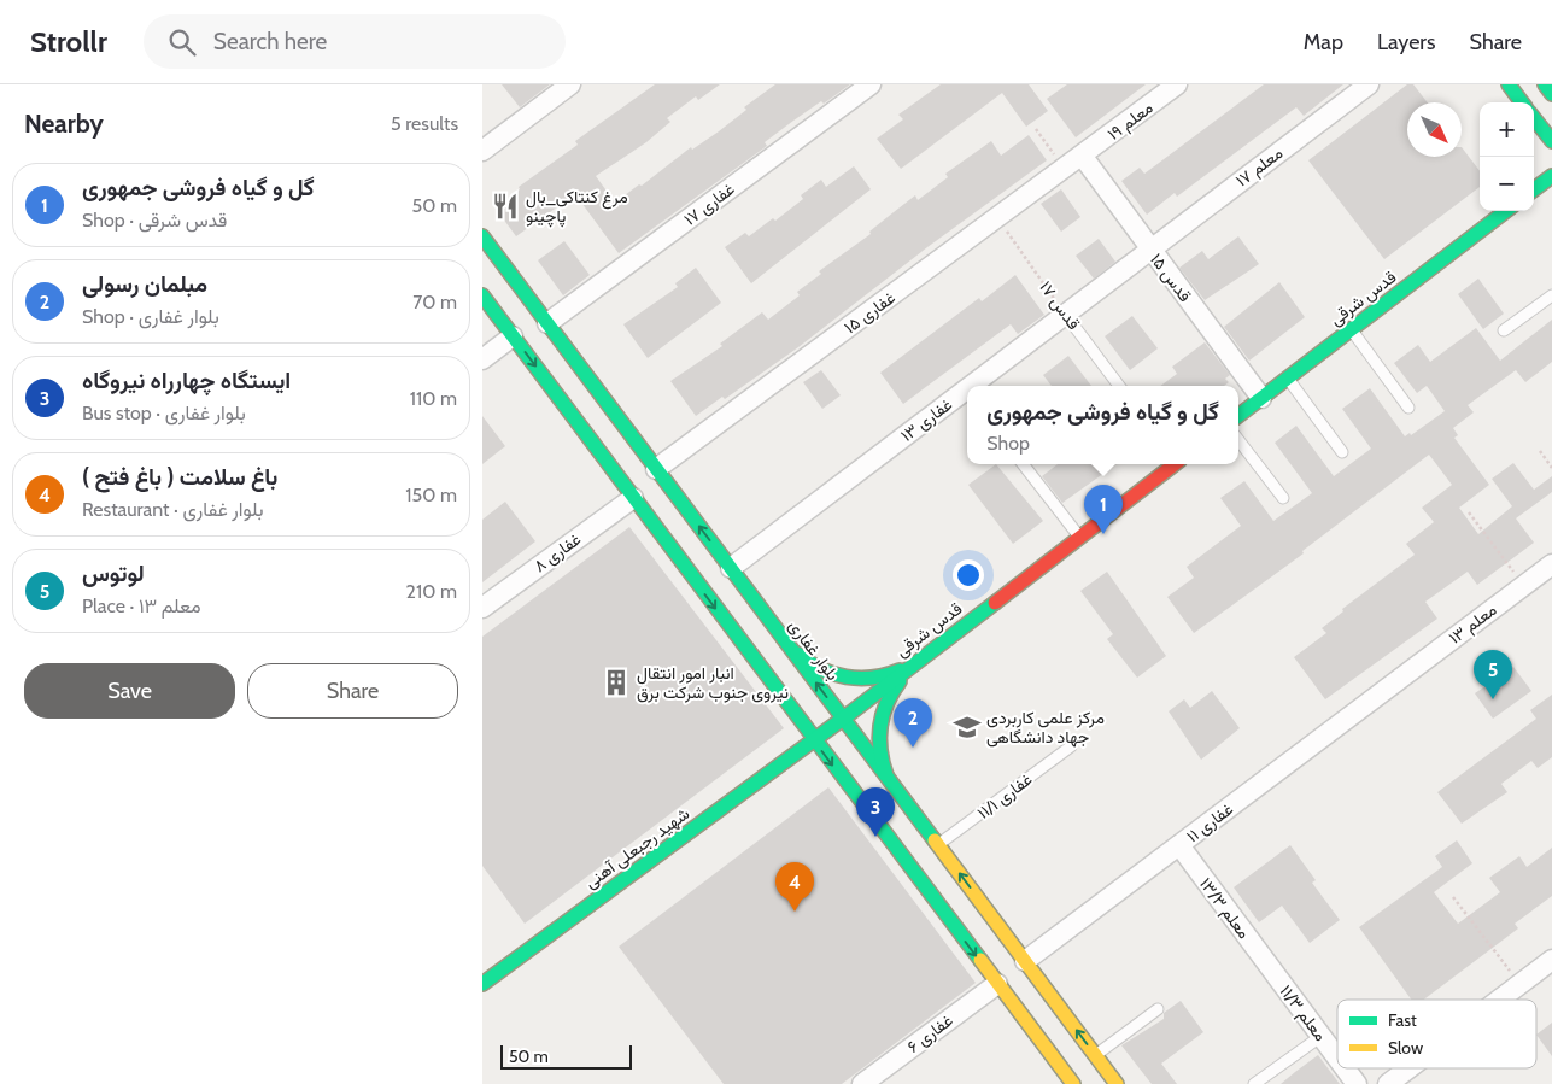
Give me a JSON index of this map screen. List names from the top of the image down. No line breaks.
{"streets":{"main road":["قدس شرقی","بلوار غفاری","شهید رجبعلی آهنی"],"street":["معلم ۱۹","معلم ۱۷","غفاری ۱۷","قدس ۱۵","غفاری ۱۵","غفاری ۱۳","غفاری ۸","معلم ۱۳","غفاری ۱۱","معلم ۱۳/۳","معلم ۱۱/۳","غفاری ۶"],"lane":["قدس ۱۷","غفاری ۱۱/۱"]},"crossings":[["معلم ۱۹","قدس ۱۵"],["معلم ۱۹","غفاری ۱۵"],["معلم ۱۷","قدس ۱۵"],["معلم ۱۷","غفاری ۱۳"],["غفاری ۱۷","بلوار غفاری"],["قدس ۱۵","قدس شرقی"],["قدس ۱۵","غفاری ۱۵"],["قدس ۱۵","غفاری ۱۳"],["قدس شرقی","بلوار غفاری"],["قدس شرقی","شهید رجبعلی آهنی"],["قدس ۱۷","غفاری ۱۵"],["قدس ۱۷","غفاری ۱۳"],["غفاری ۱۵","بلوار غفاری"],["غفاری ۱۳","بلوار غفاری"],["معلم ۱۳","غفاری ۱۱"],["بلوار غفاری","غفاری ۱۱/۱"],["بلوار غفاری","غفاری ۱۱"],["غفاری ۱۱","معلم ۱۳/۳"],["معلم ۱۳/۳","معلم ۱۱/۳"]],"places":{"restaurant":["مرغ کنتاکی_بال پاچینو"],"building":["انبار امور انتقال نیروی جنوب شرکت برق"],"school or university":["مرکز علمی کاربردی جهاد دانشگاهی"]},"legend":["Fast","Slow"],"scale_bar":"50 m","north":"bottom right","page":{"header":"Strollr","search":"Search here","nav":["Map","Layers","Share"],"heading":["Nearby","5 results"],"map_buttons":["+","−"],"list":[{"mark":"1","name":"گل و گیاه فروشی جمهوری","note":"Shop · قدس شرقی","value":"50 m"},{"mark":"2","name":"مبلمان رسولی","note":"Shop · بلوار غفاری","value":"70 m"},{"mark":"3","name":"ایستگاه چهارراه نیروگاه","note":"Bus stop · بلوار غفاری","value":"110 m"},{"mark":"4","name":"باغ سلامت ( باغ فتح )","note":"Restaurant · بلوار غفاری","value":"150 m"},{"mark":"5","name":"لوتوس","note":"Place · معلم ۱۳","value":"210 m"}],"popup":["گل و گیاه فروشی جمهوری","Shop"],"pins":["1","5","2","3","4"],"buttons":["Save","Share"],"scale":"50 m"}}
